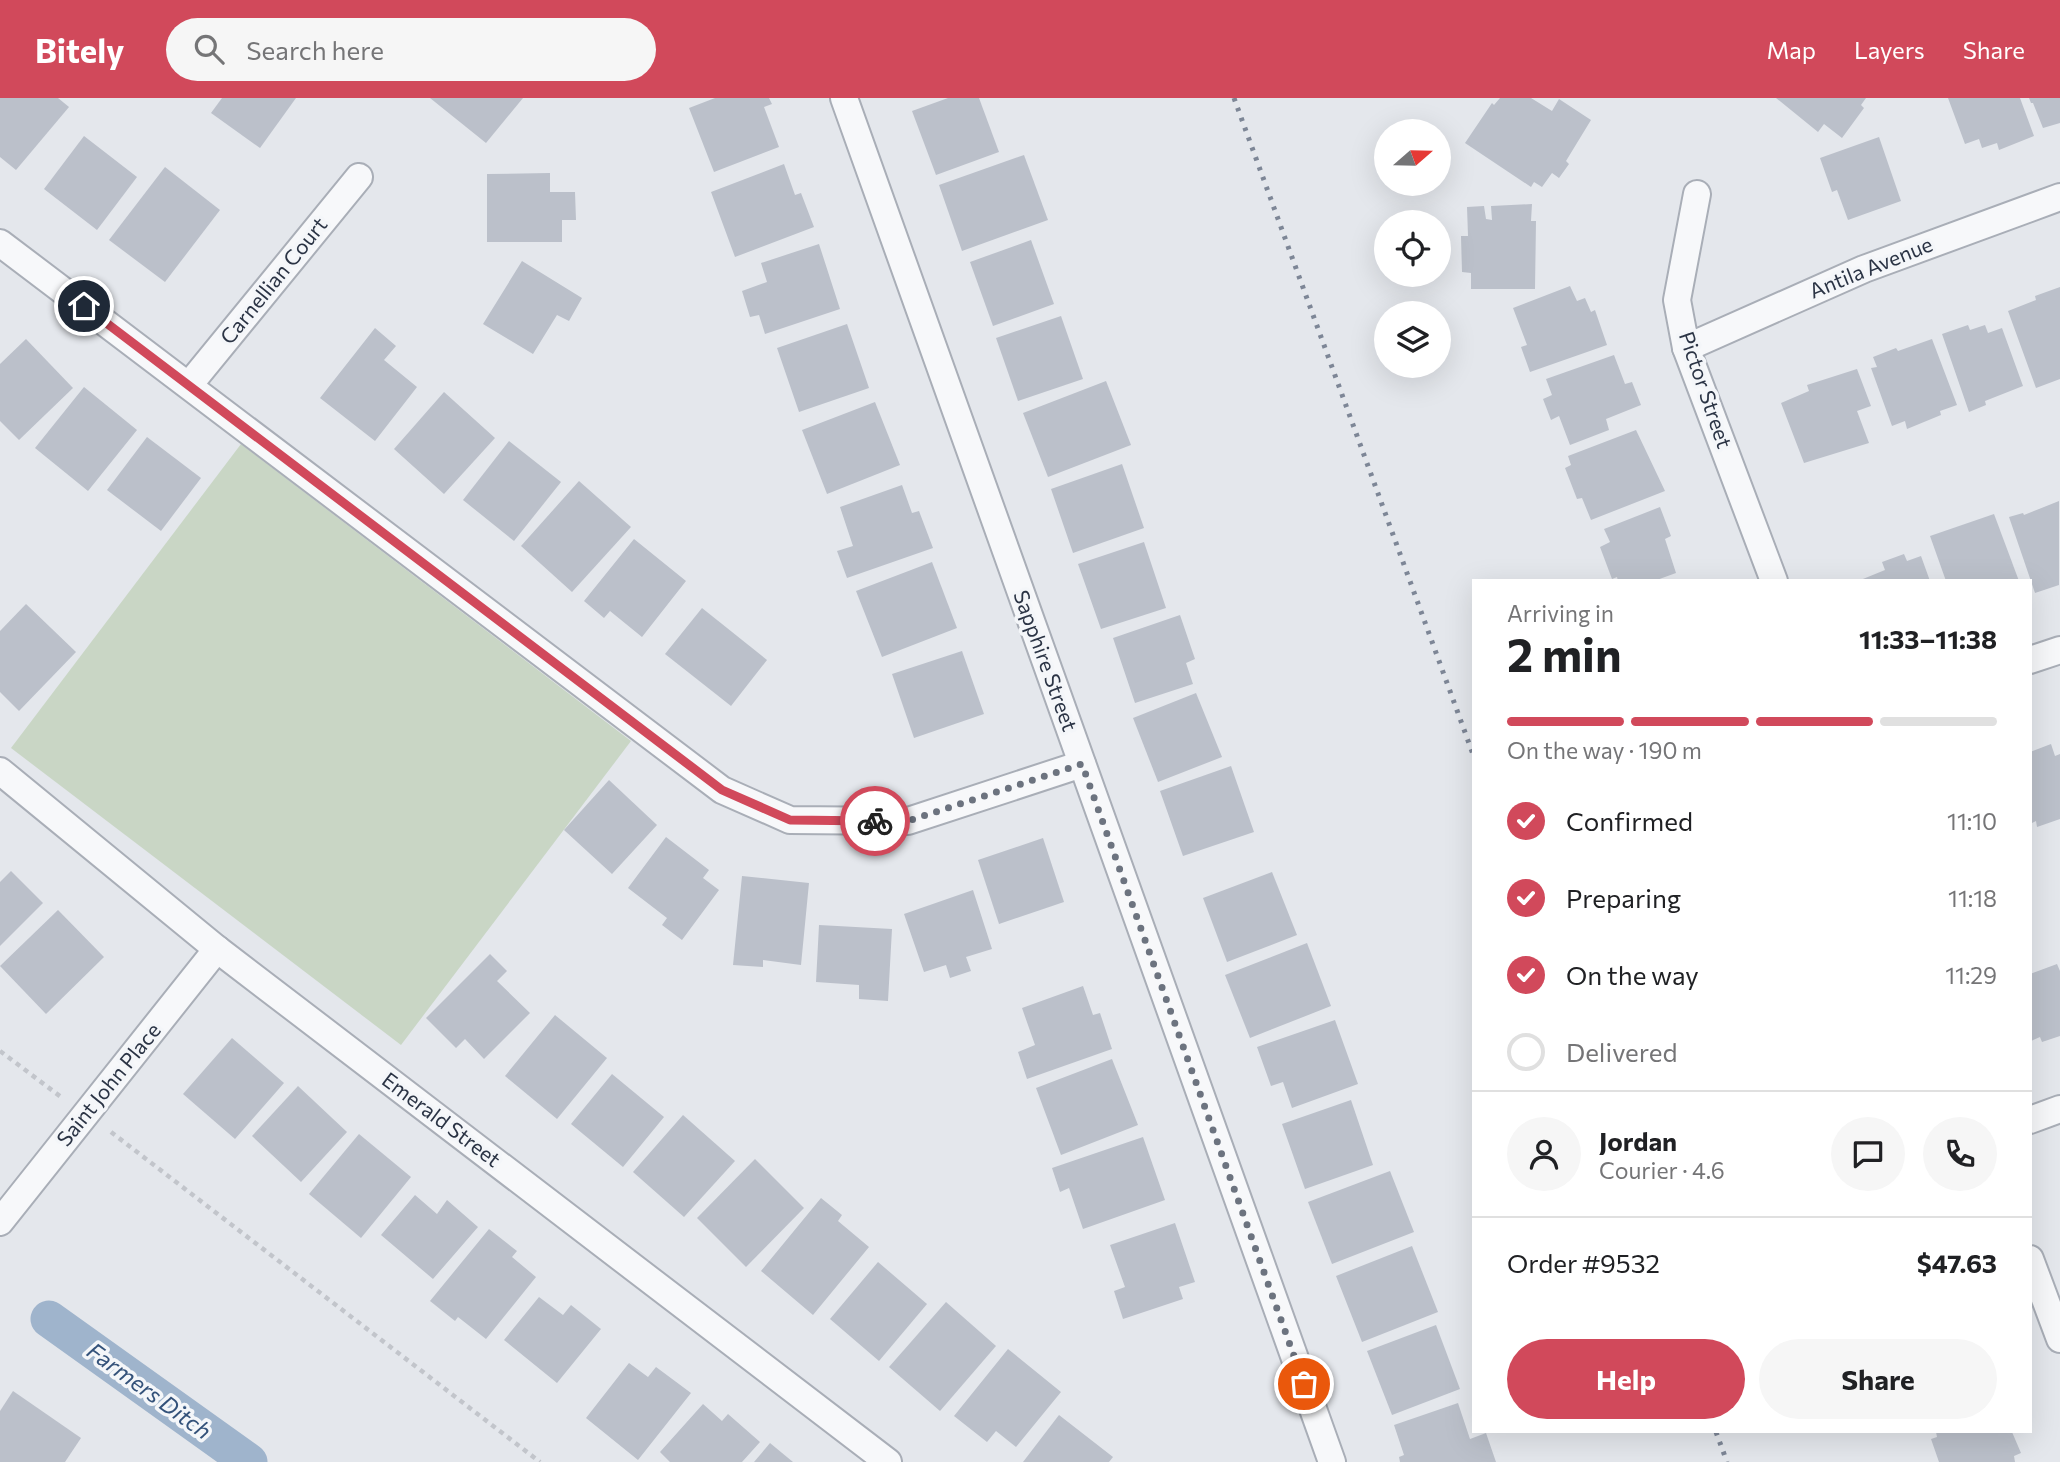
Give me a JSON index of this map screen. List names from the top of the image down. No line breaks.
{"streets":{"street":["Antila Avenue","Carnellian Court","Pictor Street","Sapphire Street","Saint John Place","Emerald Street"]},"crossings":[["Antila Avenue","Pictor Street"],["Saint John Place","Emerald Street"]],"water":["Farmers Ditch"],"north":"right","page":{"header":"Bitely","search":"Search here","nav":["Map","Layers","Share"],"heading":["2 min","Arriving in","11:33–11:38"],"panel":["Jordan","Courier · 4.6","Order #9532","$47.63"],"bar":"On the way · 190 m","list":[["Confirmed","11:10"],["Preparing","11:18"],["On the way","11:29"],"Delivered"],"buttons":["Help","Share"]}}
